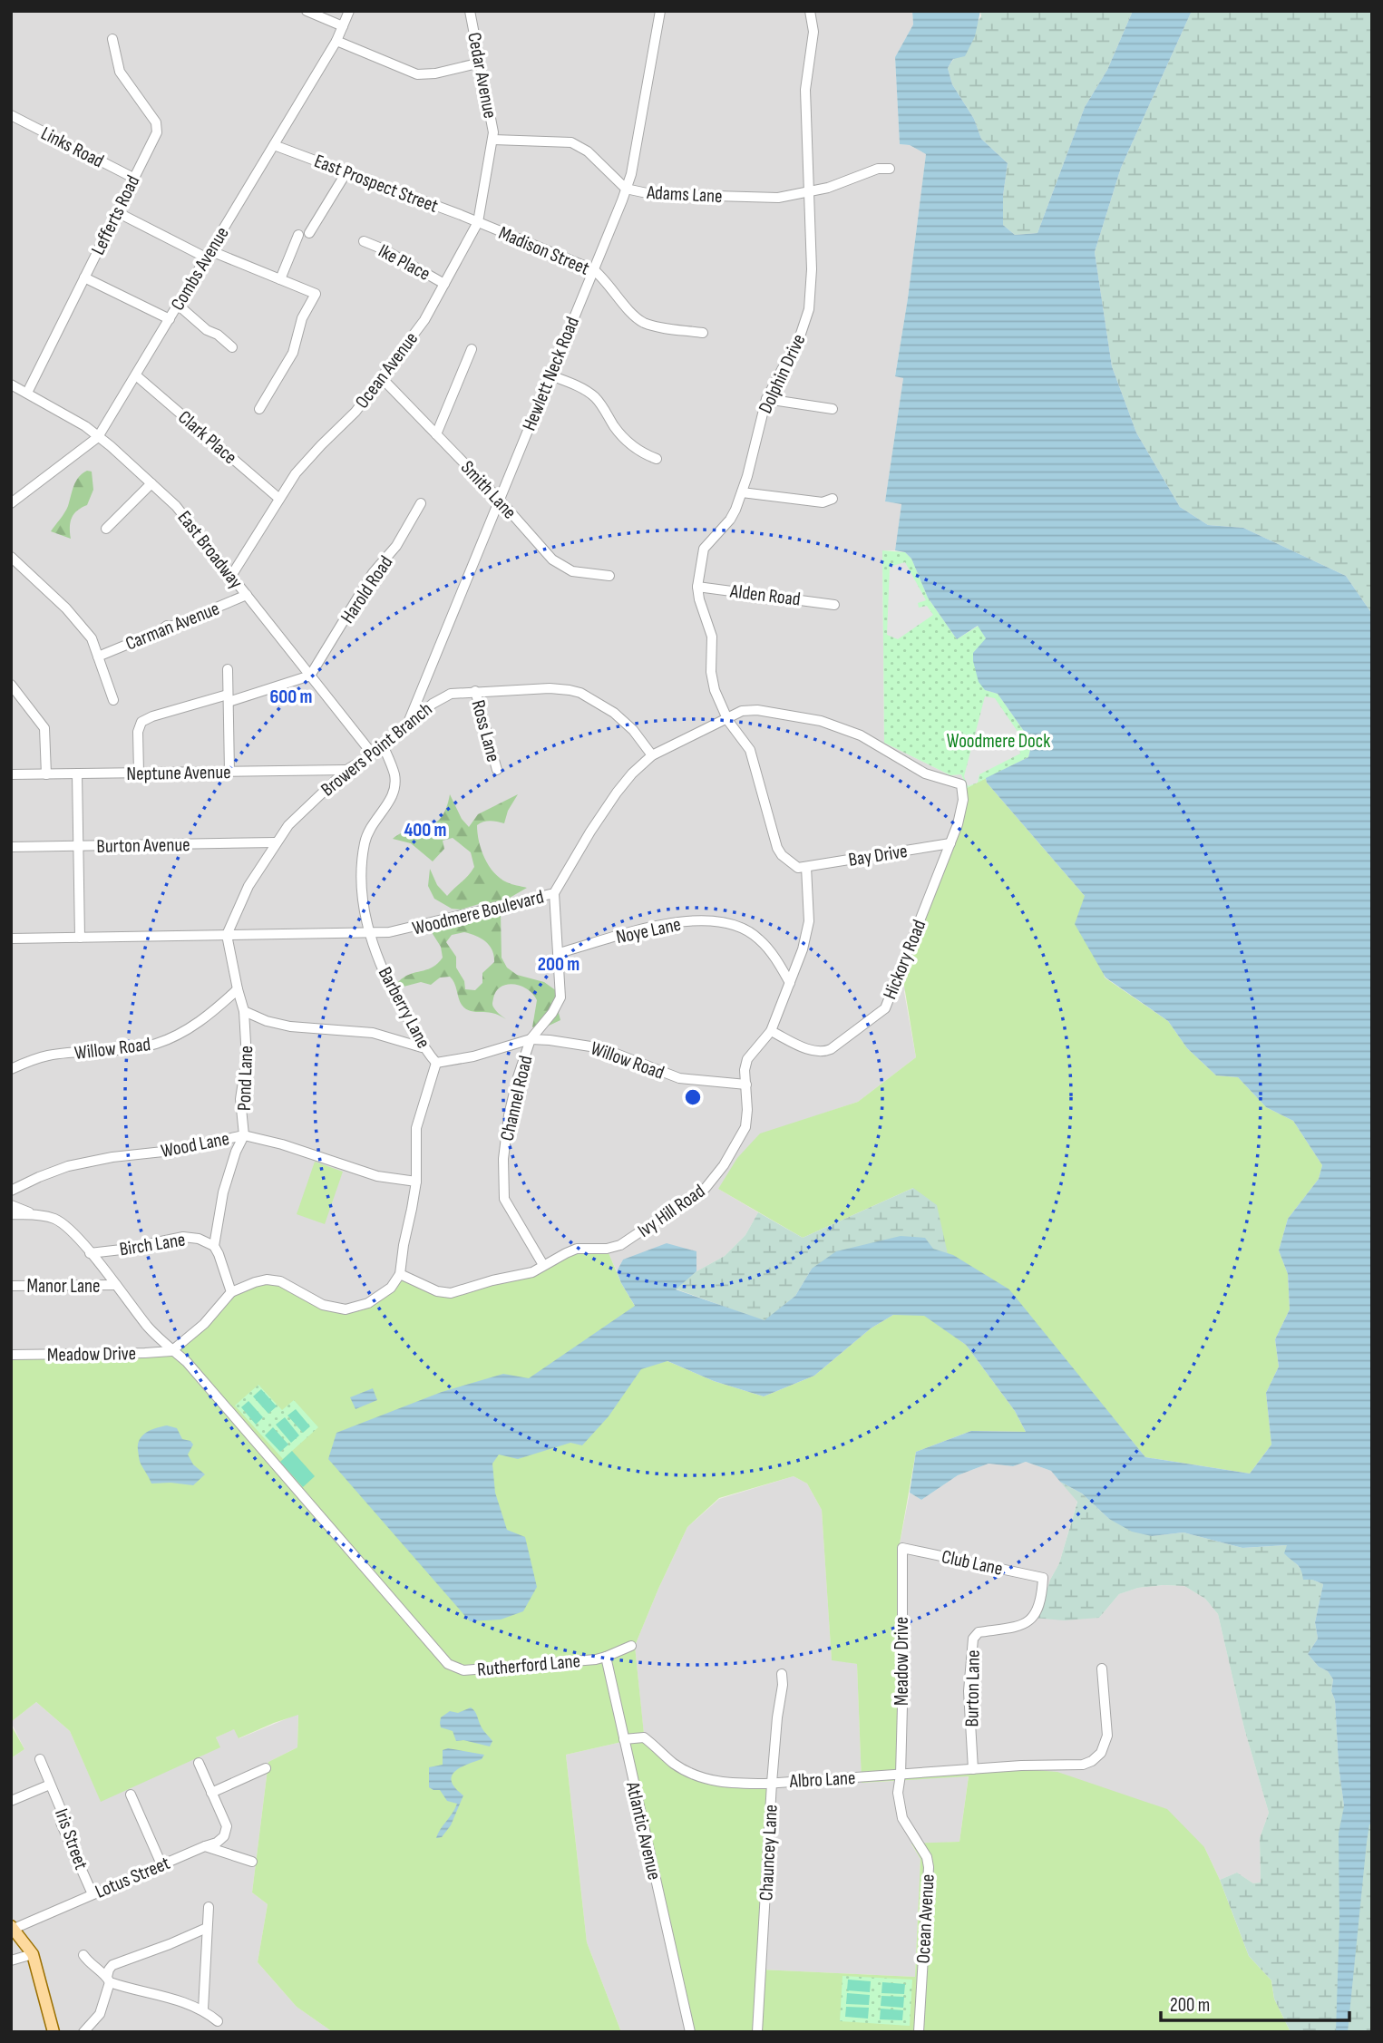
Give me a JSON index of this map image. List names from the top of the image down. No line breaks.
{"streets":{"street":["Cedar Avenue","Links Road","East Prospect Street","Adams Lane","Lefferts Road","Madison Street","Ike Place","Combs Avenue","Ocean Avenue","Hewlett Neck Road","Dolphin Drive","Clark Place","Smith Lane","East Broadway","Harold Road","Alden Road","Carman Avenue","Ross Lane","Browers Point Branch","Neptune Avenue","Burton Avenue","Bay Drive","Woodmere Boulevard","Noye Lane","Hickory Road","Barberry Lane","Willow Road","Pond Lane","Channel Road","Wood Lane","Ivy Hill Road","Birch Lane","Manor Lane","Meadow Drive","Club Lane","Rutherford Lane","Burton Lane","Albro Lane","Atlantic Avenue","Iris Street","Chauncey Lane","Lotus Street"]},"crossings":[["Cedar Avenue","Adams Lane"],["Cedar Avenue","Ocean Avenue"],["Links Road","Lefferts Road"],["East Prospect Street","Madison Street"],["East Prospect Street","Combs Avenue"],["East Prospect Street","Ocean Avenue"],["Adams Lane","Ocean Avenue"],["Adams Lane","Hewlett Neck Road"],["Adams Lane","Dolphin Drive"],["Lefferts Road","East Broadway"],["Madison Street","Ocean Avenue"],["Madison Street","Hewlett Neck Road"],["Ike Place","Ocean Avenue"],["Combs Avenue","Clark Place"],["Combs Avenue","East Broadway"],["Ocean Avenue","Clark Place"],["Ocean Avenue","Smith Lane"],["Ocean Avenue","East Broadway"],["Ocean Avenue","Meadow Drive"],["Ocean Avenue","Albro Lane"],["Hewlett Neck Road","Smith Lane"],["Hewlett Neck Road","Browers Point Branch"],["Dolphin Drive","Alden Road"],["Dolphin Drive","Woodmere Boulevard"],["East Broadway","Harold Road"],["East Broadway","Carman Avenue"],["East Broadway","Browers Point Branch"],["Ross Lane","Browers Point Branch"],["Browers Point Branch","Neptune Avenue"],["Browers Point Branch","Burton Avenue"],["Browers Point Branch","Woodmere Boulevard"],["Browers Point Branch","Barberry Lane"],["Browers Point Branch","Pond Lane"],["Bay Drive","Hickory Road"],["Bay Drive","Ivy Hill Road"],["Woodmere Boulevard","Hickory Road"],["Woodmere Boulevard","Barberry Lane"],["Woodmere Boulevard","Pond Lane"],["Woodmere Boulevard","Channel Road"],["Noye Lane","Channel Road"],["Noye Lane","Ivy Hill Road"],["Hickory Road","Ivy Hill Road"],["Barberry Lane","Willow Road"],["Barberry Lane","Wood Lane"],["Barberry Lane","Ivy Hill Road"],["Willow Road","Pond Lane"],["Willow Road","Channel Road"],["Willow Road","Ivy Hill Road"],["Pond Lane","Wood Lane"],["Pond Lane","Birch Lane"],["Channel Road","Ivy Hill Road"],["Meadow Drive","Club Lane"],["Meadow Drive","Rutherford Lane"],["Meadow Drive","Albro Lane"],["Club Lane","Burton Lane"],["Rutherford Lane","Atlantic Avenue"],["Burton Lane","Albro Lane"],["Albro Lane","Atlantic Avenue"],["Albro Lane","Chauncey Lane"],["Iris Street","Lotus Street"]],"parks":["Woodmere Dock"],"scale_bar":"200 m","rings":["600 m","400 m","200 m"]}
